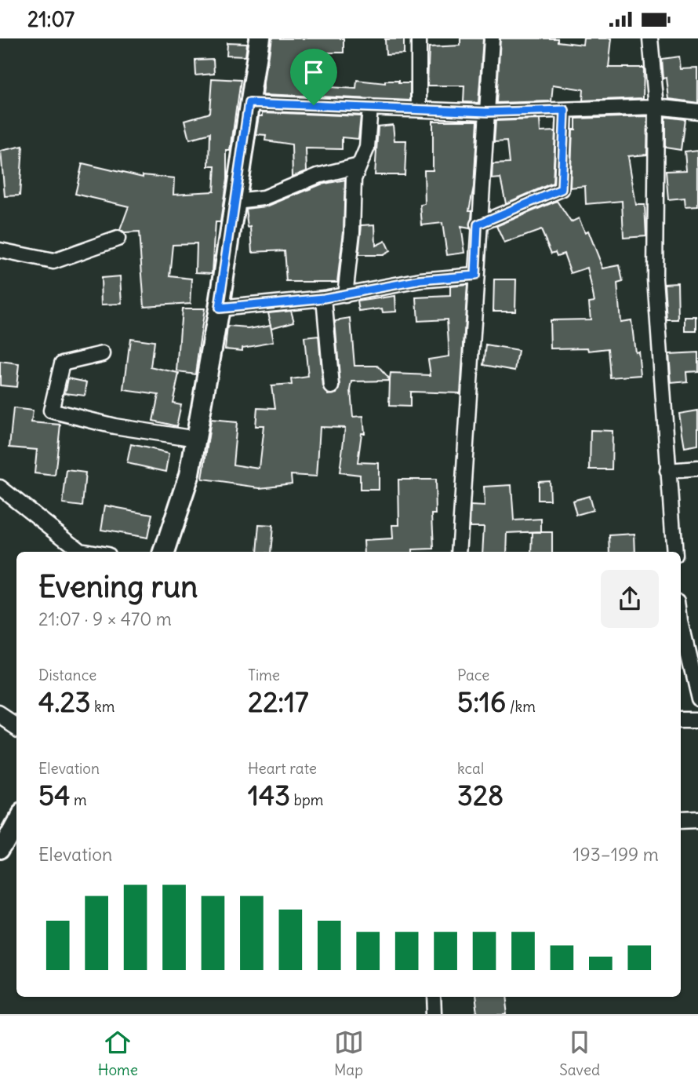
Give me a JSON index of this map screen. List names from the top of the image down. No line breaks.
{"page":{"status":"21:07","heading":["Evening run","21:07 · 9 × 470 m"],"stats":[["Distance","4.23 km"],["Time","22:17"],["Pace","5:16 /km"],["Elevation","54 m"],["Heart rate","143 bpm"],["kcal","328"]],"chart":["Elevation","193–199 m"],"tabs":["Home","Map","Saved"]}}
